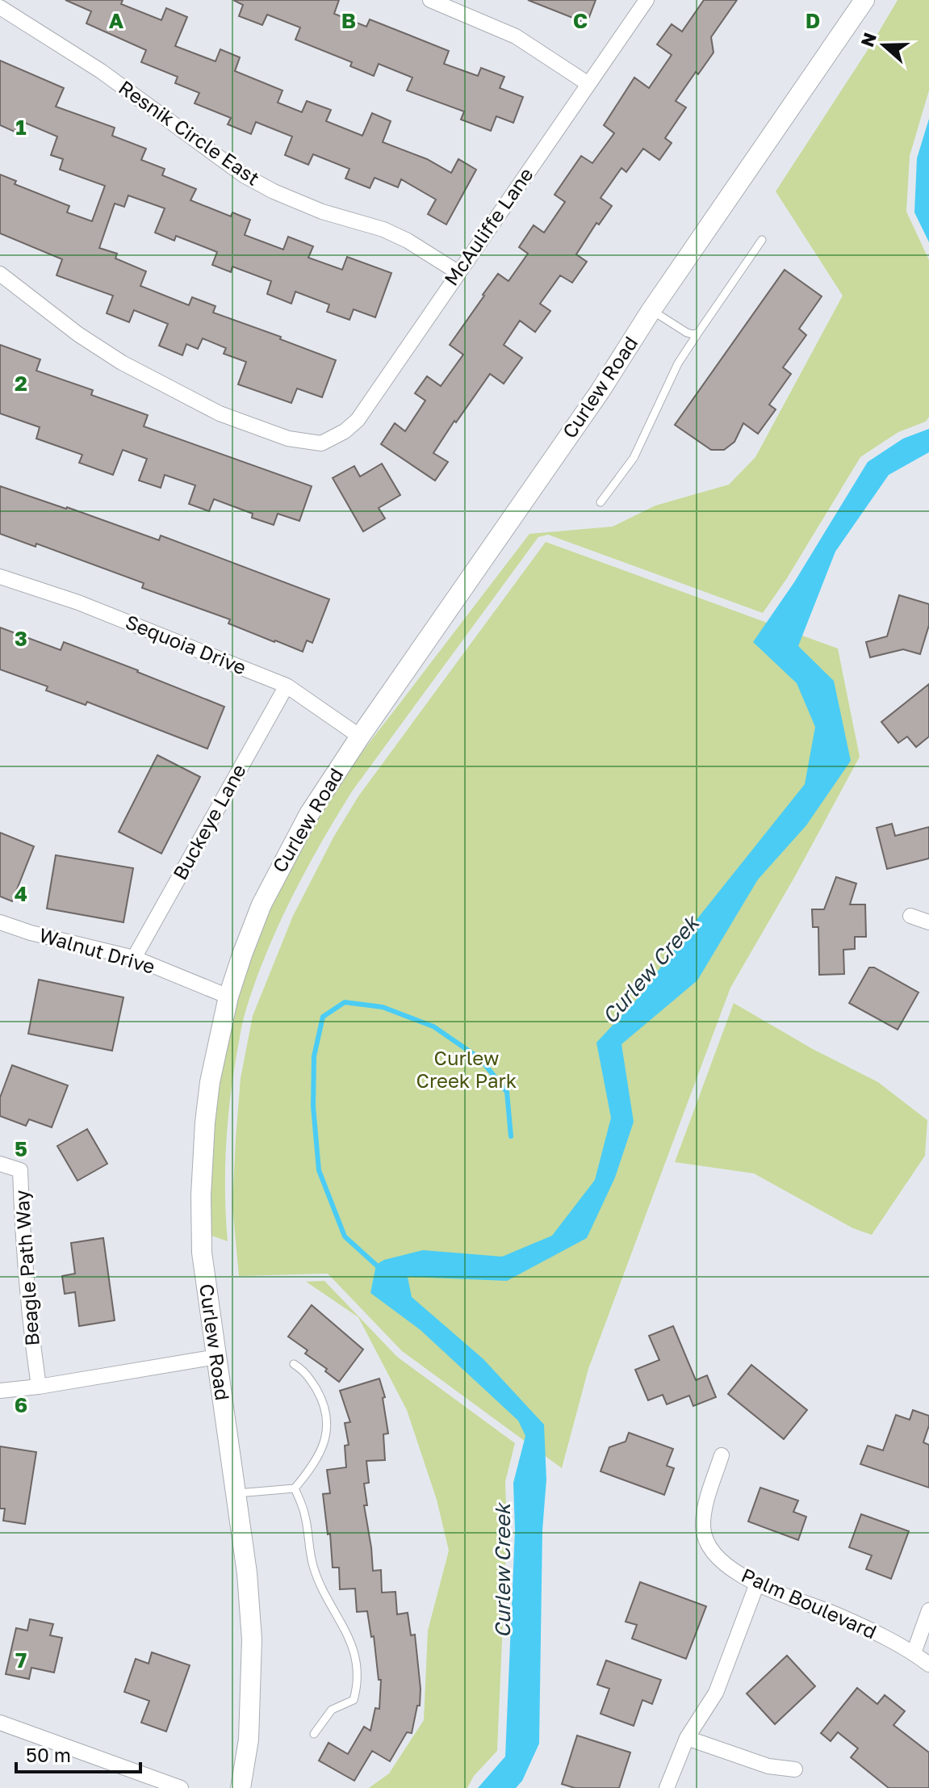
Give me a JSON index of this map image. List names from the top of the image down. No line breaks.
{"streets":{"main road":["Curlew Road"],"street":["Resnik Circle East","McAuliffe Lane","Sequoia Drive","Buckeye Lane","Walnut Drive","Beagle Path Way","Palm Boulevard"]},"crossings":[["Resnik Circle East","McAuliffe Lane"],["Curlew Road","Sequoia Drive"],["Curlew Road","Walnut Drive"],["Sequoia Drive","Buckeye Lane"],["Buckeye Lane","Walnut Drive"]],"water":["Curlew Creek"],"parks":["Curlew Creek Park"],"scale_bar":"50 m","north":"left","grid":{"columns":["A","B","C","D"],"rows":["1","2","3","4","5","6","7"]}}
